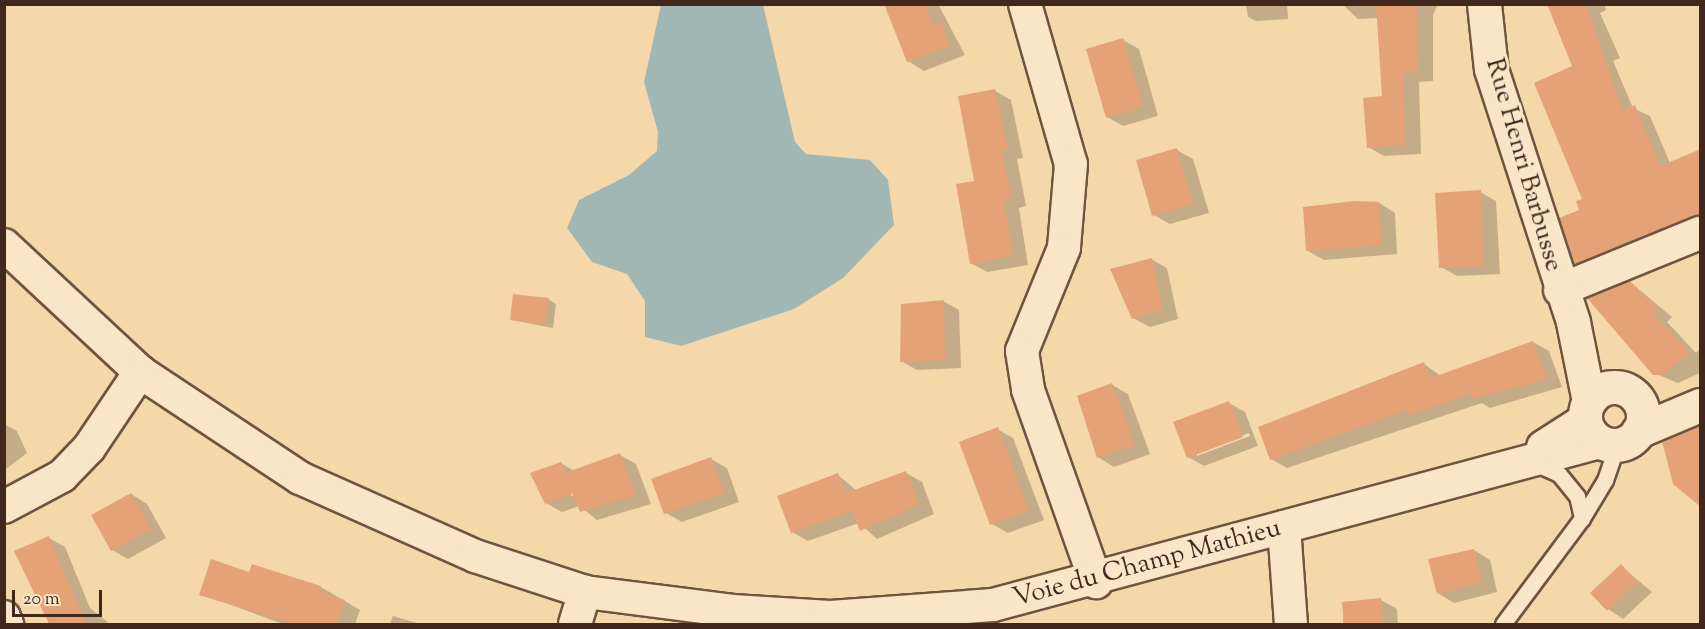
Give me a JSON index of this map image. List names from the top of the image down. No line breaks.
{"streets":{"street":["Rue Henri Barbusse","Voie du Champ Mathieu"]},"crossings":[["Rue Henri Barbusse","Voie du Champ Mathieu"]],"scale_bar":"20 m"}
